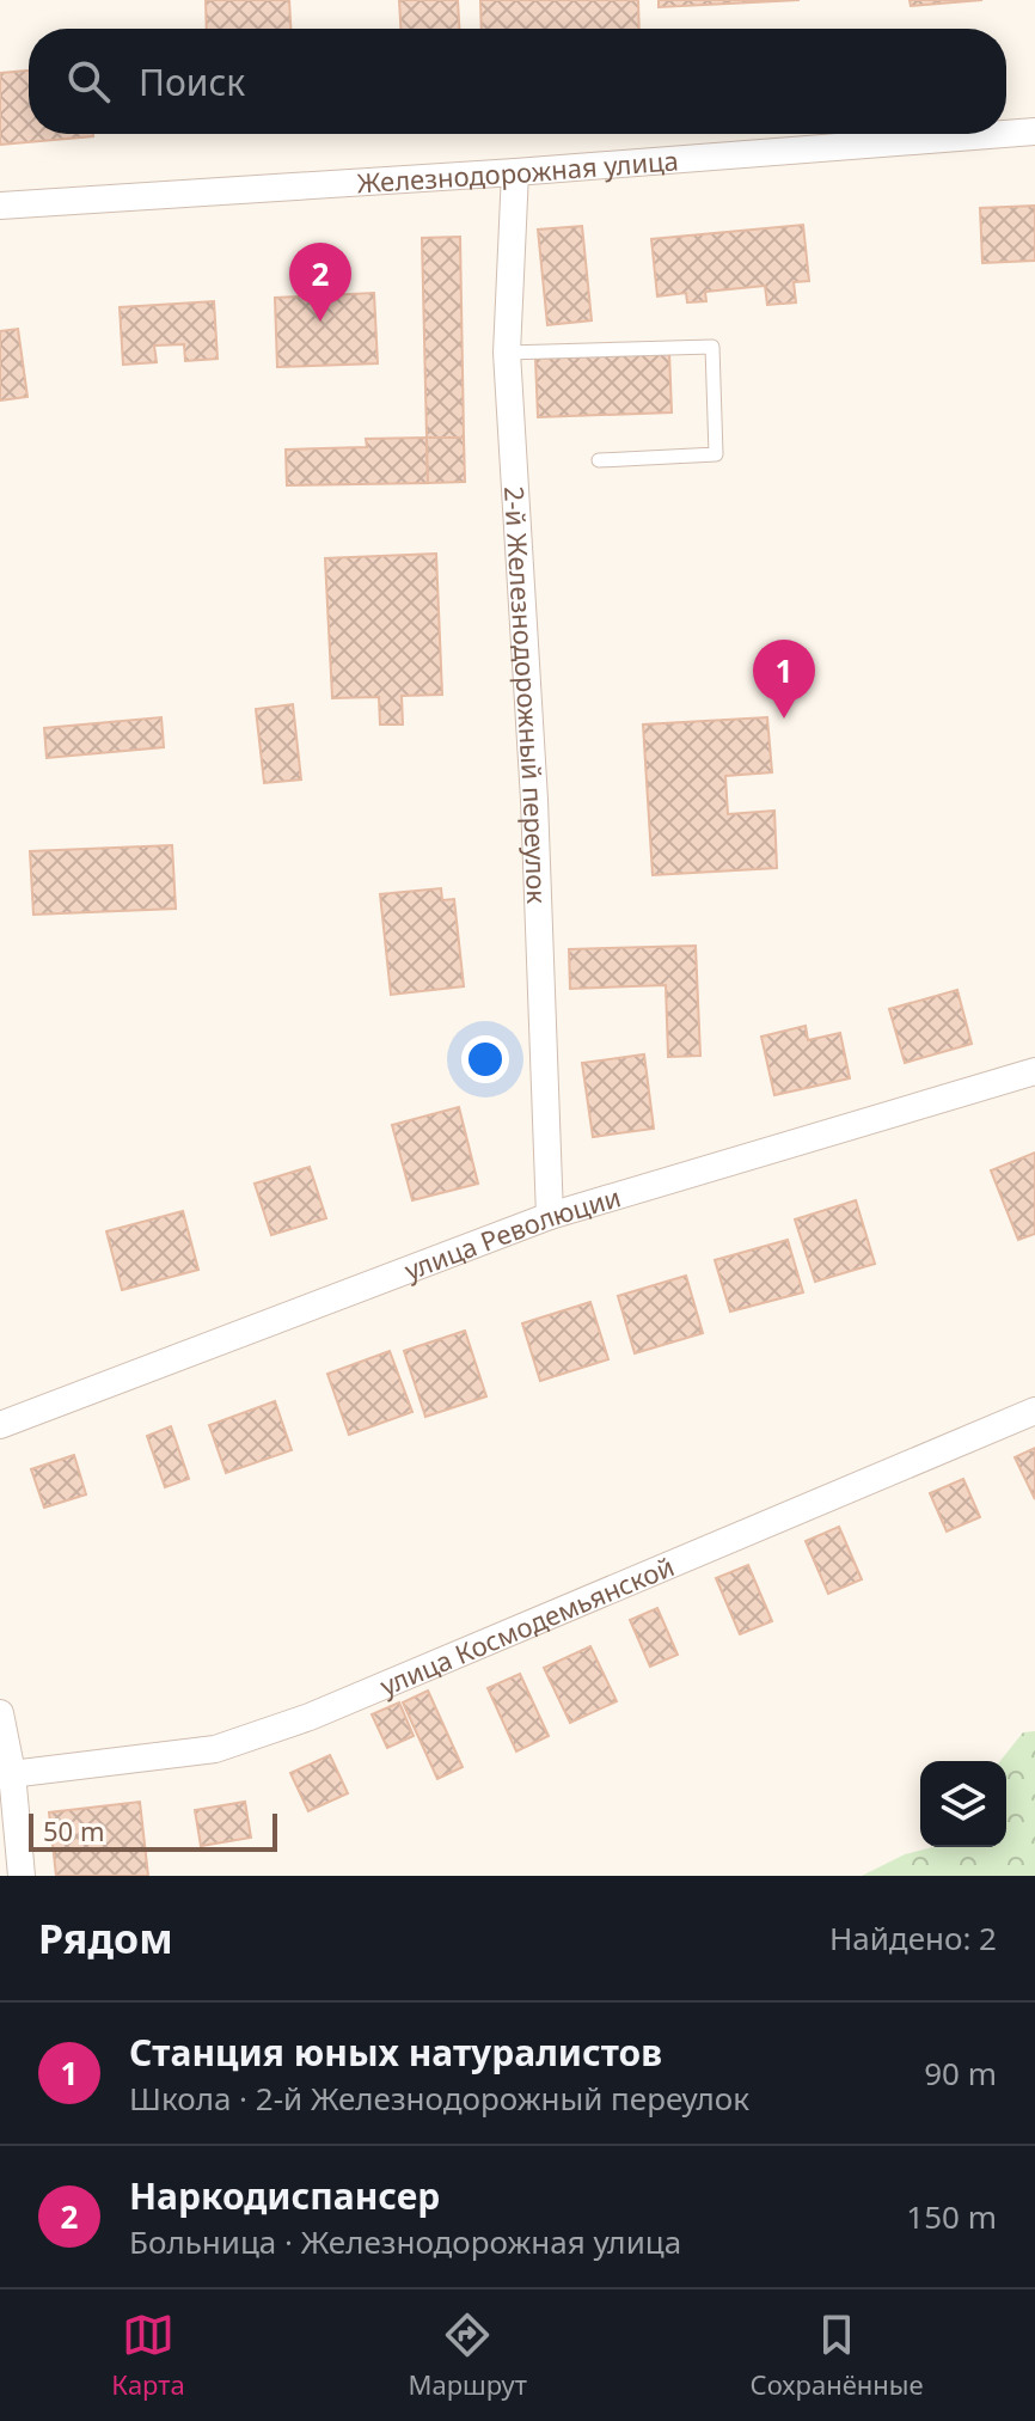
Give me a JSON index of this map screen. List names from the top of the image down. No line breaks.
{"streets":{"street":["Железнодорожная улица","2-й Железнодорожный переулок","улица Революции","улица Космодемьянской"]},"crossings":[["Железнодорожная улица","2-й Железнодорожный переулок"],["2-й Железнодорожный переулок","улица Революции"]],"scale_bar":"50 m","page":{"search":"Поиск","pins":["2","1"],"scale":"50 m","heading":["Рядом","Найдено: 2"],"list":[{"mark":"1","name":"Станция юных натуралистов","note":"Школа · 2-й Железнодорожный переулок","value":"90 m"},{"mark":"2","name":"Наркодиспансер","note":"Больница · Железнодорожная улица","value":"150 m"}],"nav":["Карта","Маршрут","Сохранённые"]}}
